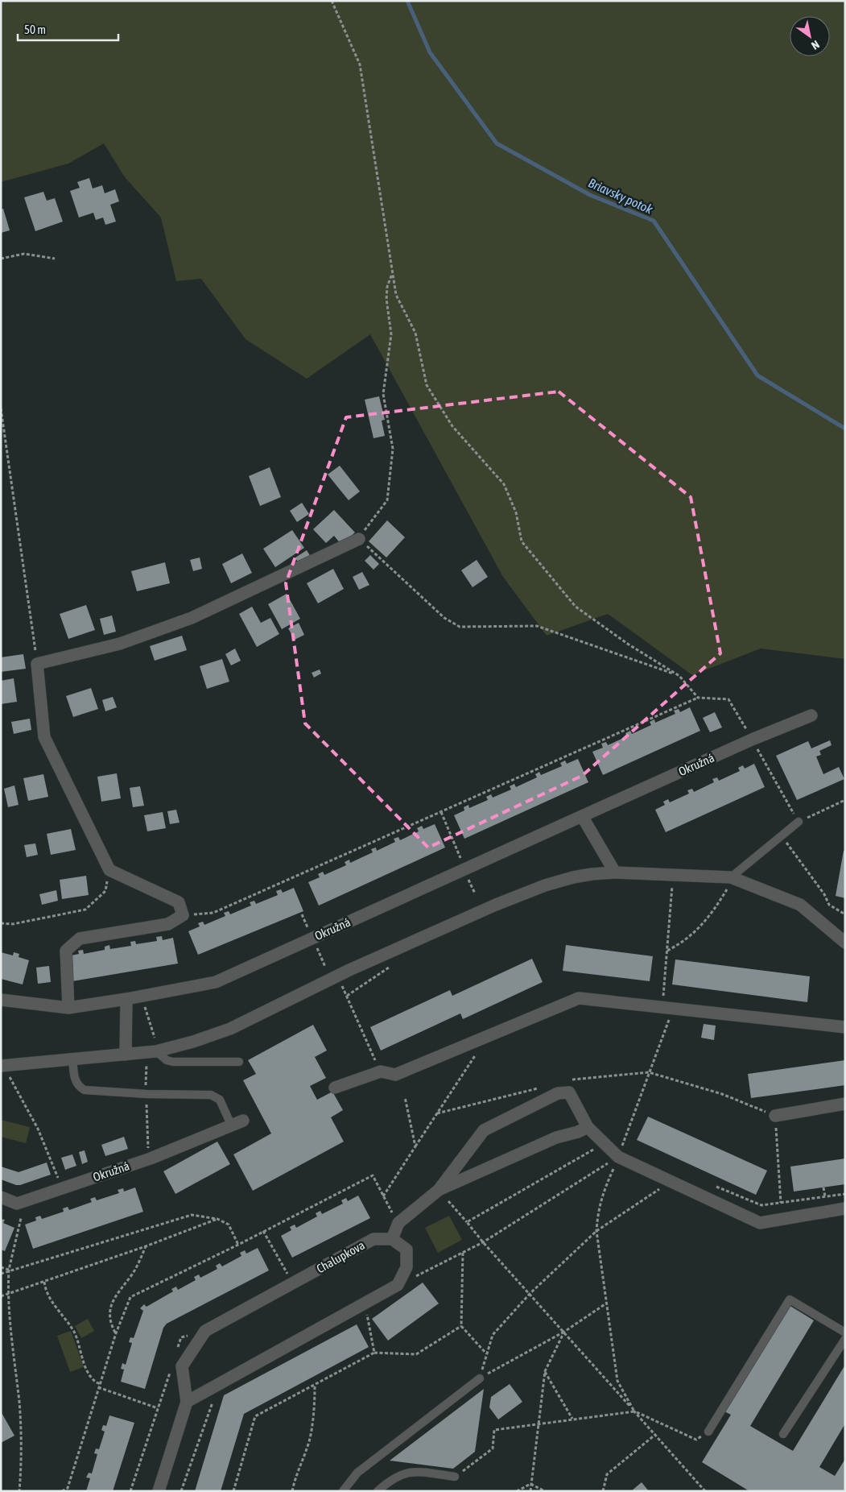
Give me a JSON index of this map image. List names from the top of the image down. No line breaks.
{"streets":{"street":["Okružná","Chalupkova"]},"water":["Briavsky potok"],"scale_bar":"50 m","north":"bottom right"}
